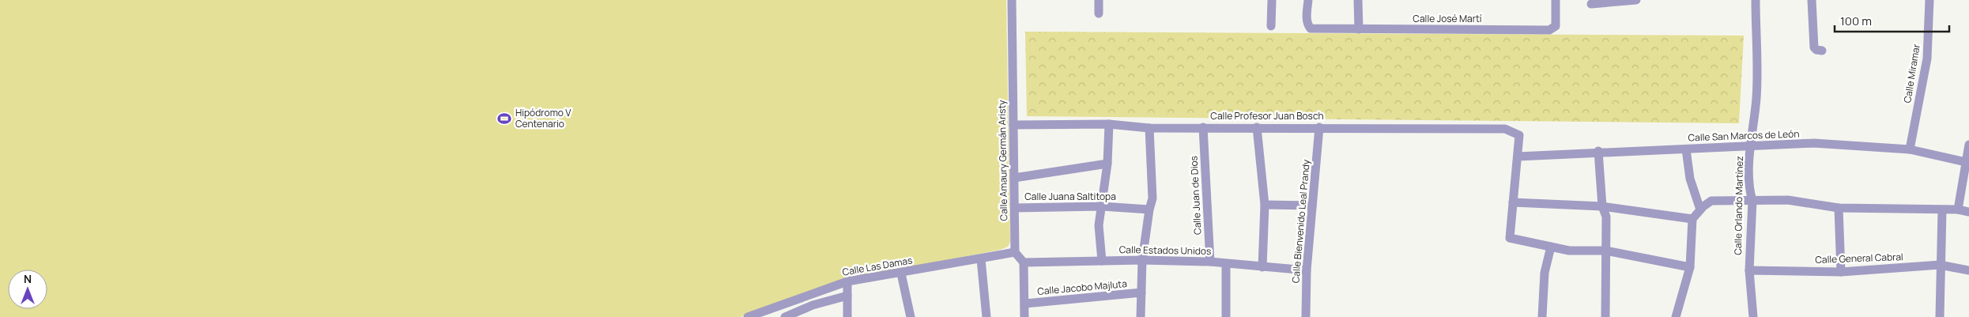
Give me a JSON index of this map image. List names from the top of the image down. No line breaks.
{"streets":{"street":["Calle José Martí","Calle Miramar","Calle Profesor Juan Bosch","Calle San Marcos de León","Calle Amaury Germán Aristy","Calle Juan de Dios","Calle Juana Saltitopa","Calle Orlando Martínez","Calle Bienvenido Leal Prandy","Calle Estados Unidos","Calle General Cabral","Calle Las Damas","Calle Jacobo Majluta"]},"crossings":[["Calle Miramar","Calle San Marcos de León"],["Calle Profesor Juan Bosch","Calle San Marcos de León"],["Calle Profesor Juan Bosch","Calle Amaury Germán Aristy"],["Calle Profesor Juan Bosch","Calle Juan de Dios"],["Calle Profesor Juan Bosch","Calle Bienvenido Leal Prandy"],["Calle San Marcos de León","Calle Orlando Martínez"],["Calle Amaury Germán Aristy","Calle Juana Saltitopa"],["Calle Amaury Germán Aristy","Calle Las Damas"],["Calle Juan de Dios","Calle Estados Unidos"],["Calle Orlando Martínez","Calle General Cabral"],["Calle Bienvenido Leal Prandy","Calle Estados Unidos"]],"places":{"sports":["Hipódromo V Centenario"]},"scale_bar":"100 m","north":"top"}
